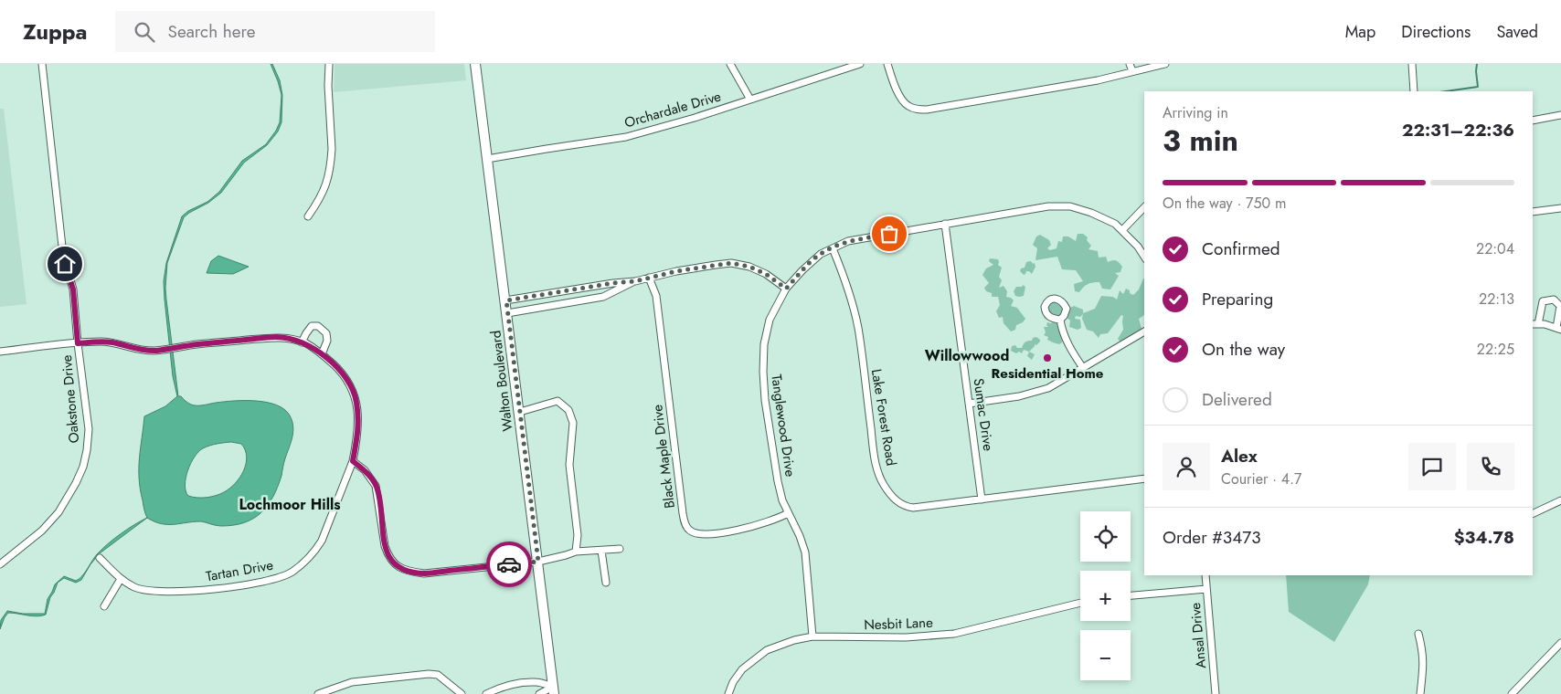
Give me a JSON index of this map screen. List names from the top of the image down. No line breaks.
{"streets":{"main road":["Walton Boulevard"],"street":["Orchardale Drive","Oakstone Drive","Sumac Drive","Lake Forest Road","Tanglewood Drive","Black Maple Drive","Tartan Drive","Nesbit Lane","Ansal Drive"]},"crossings":[["Orchardale Drive","Walton Boulevard"],["Oakstone Drive","Tartan Drive"],["Sumac Drive","Lake Forest Road"],["Sumac Drive","Tanglewood Drive"],["Lake Forest Road","Tanglewood Drive"],["Tanglewood Drive","Black Maple Drive"],["Tanglewood Drive","Nesbit Lane"]],"districts":["Willowwood","Lochmoor Hills"],"places":["Residential Home"],"page":{"header":"Zuppa","search":"Search here","nav":["Map","Directions","Saved"],"heading":["3 min","Arriving in","22:31–22:36"],"panel":["Alex","Courier · 4.7","Order #3473","$34.78"],"bar":"On the way · 750 m","list":[["Confirmed","22:04"],["Preparing","22:13"],["On the way","22:25"],"Delivered"],"map_buttons":["+","−"]}}
